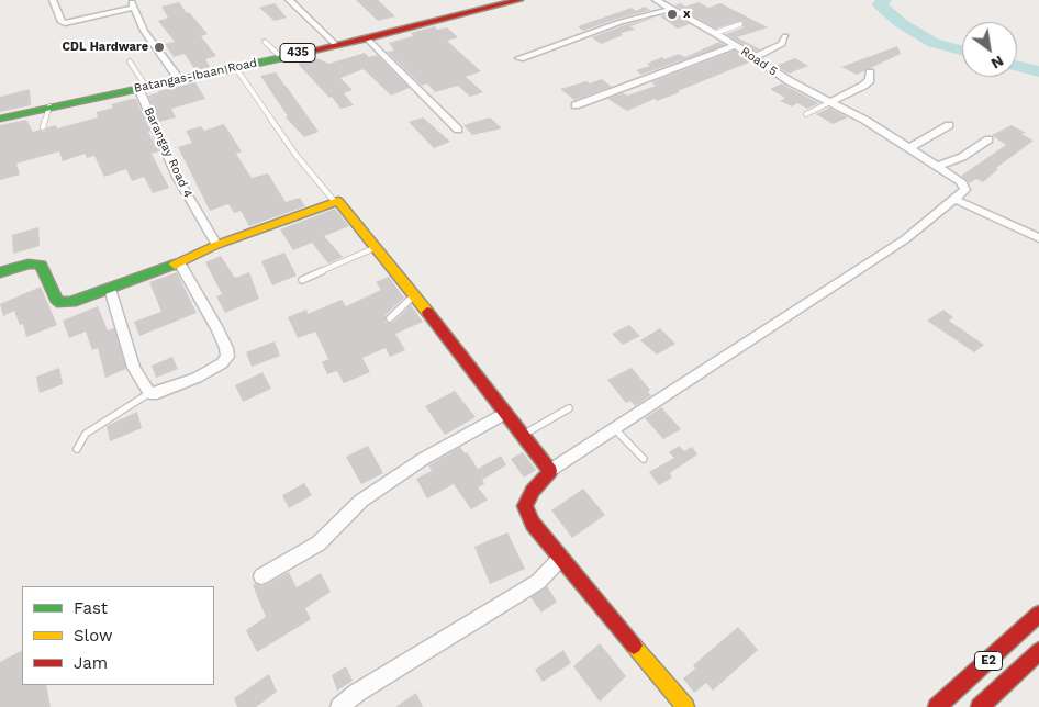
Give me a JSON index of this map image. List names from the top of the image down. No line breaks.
{"streets":{"main road":["435","Batangas-Ibaan Road","E2"],"street":["Road 5","Barangay Road 4"]},"crossings":[["Batangas-Ibaan Road","Barangay Road 4"]],"places":["x","CDL Hardware"],"legend":["Fast","Slow","Jam"],"north":"bottom right"}
